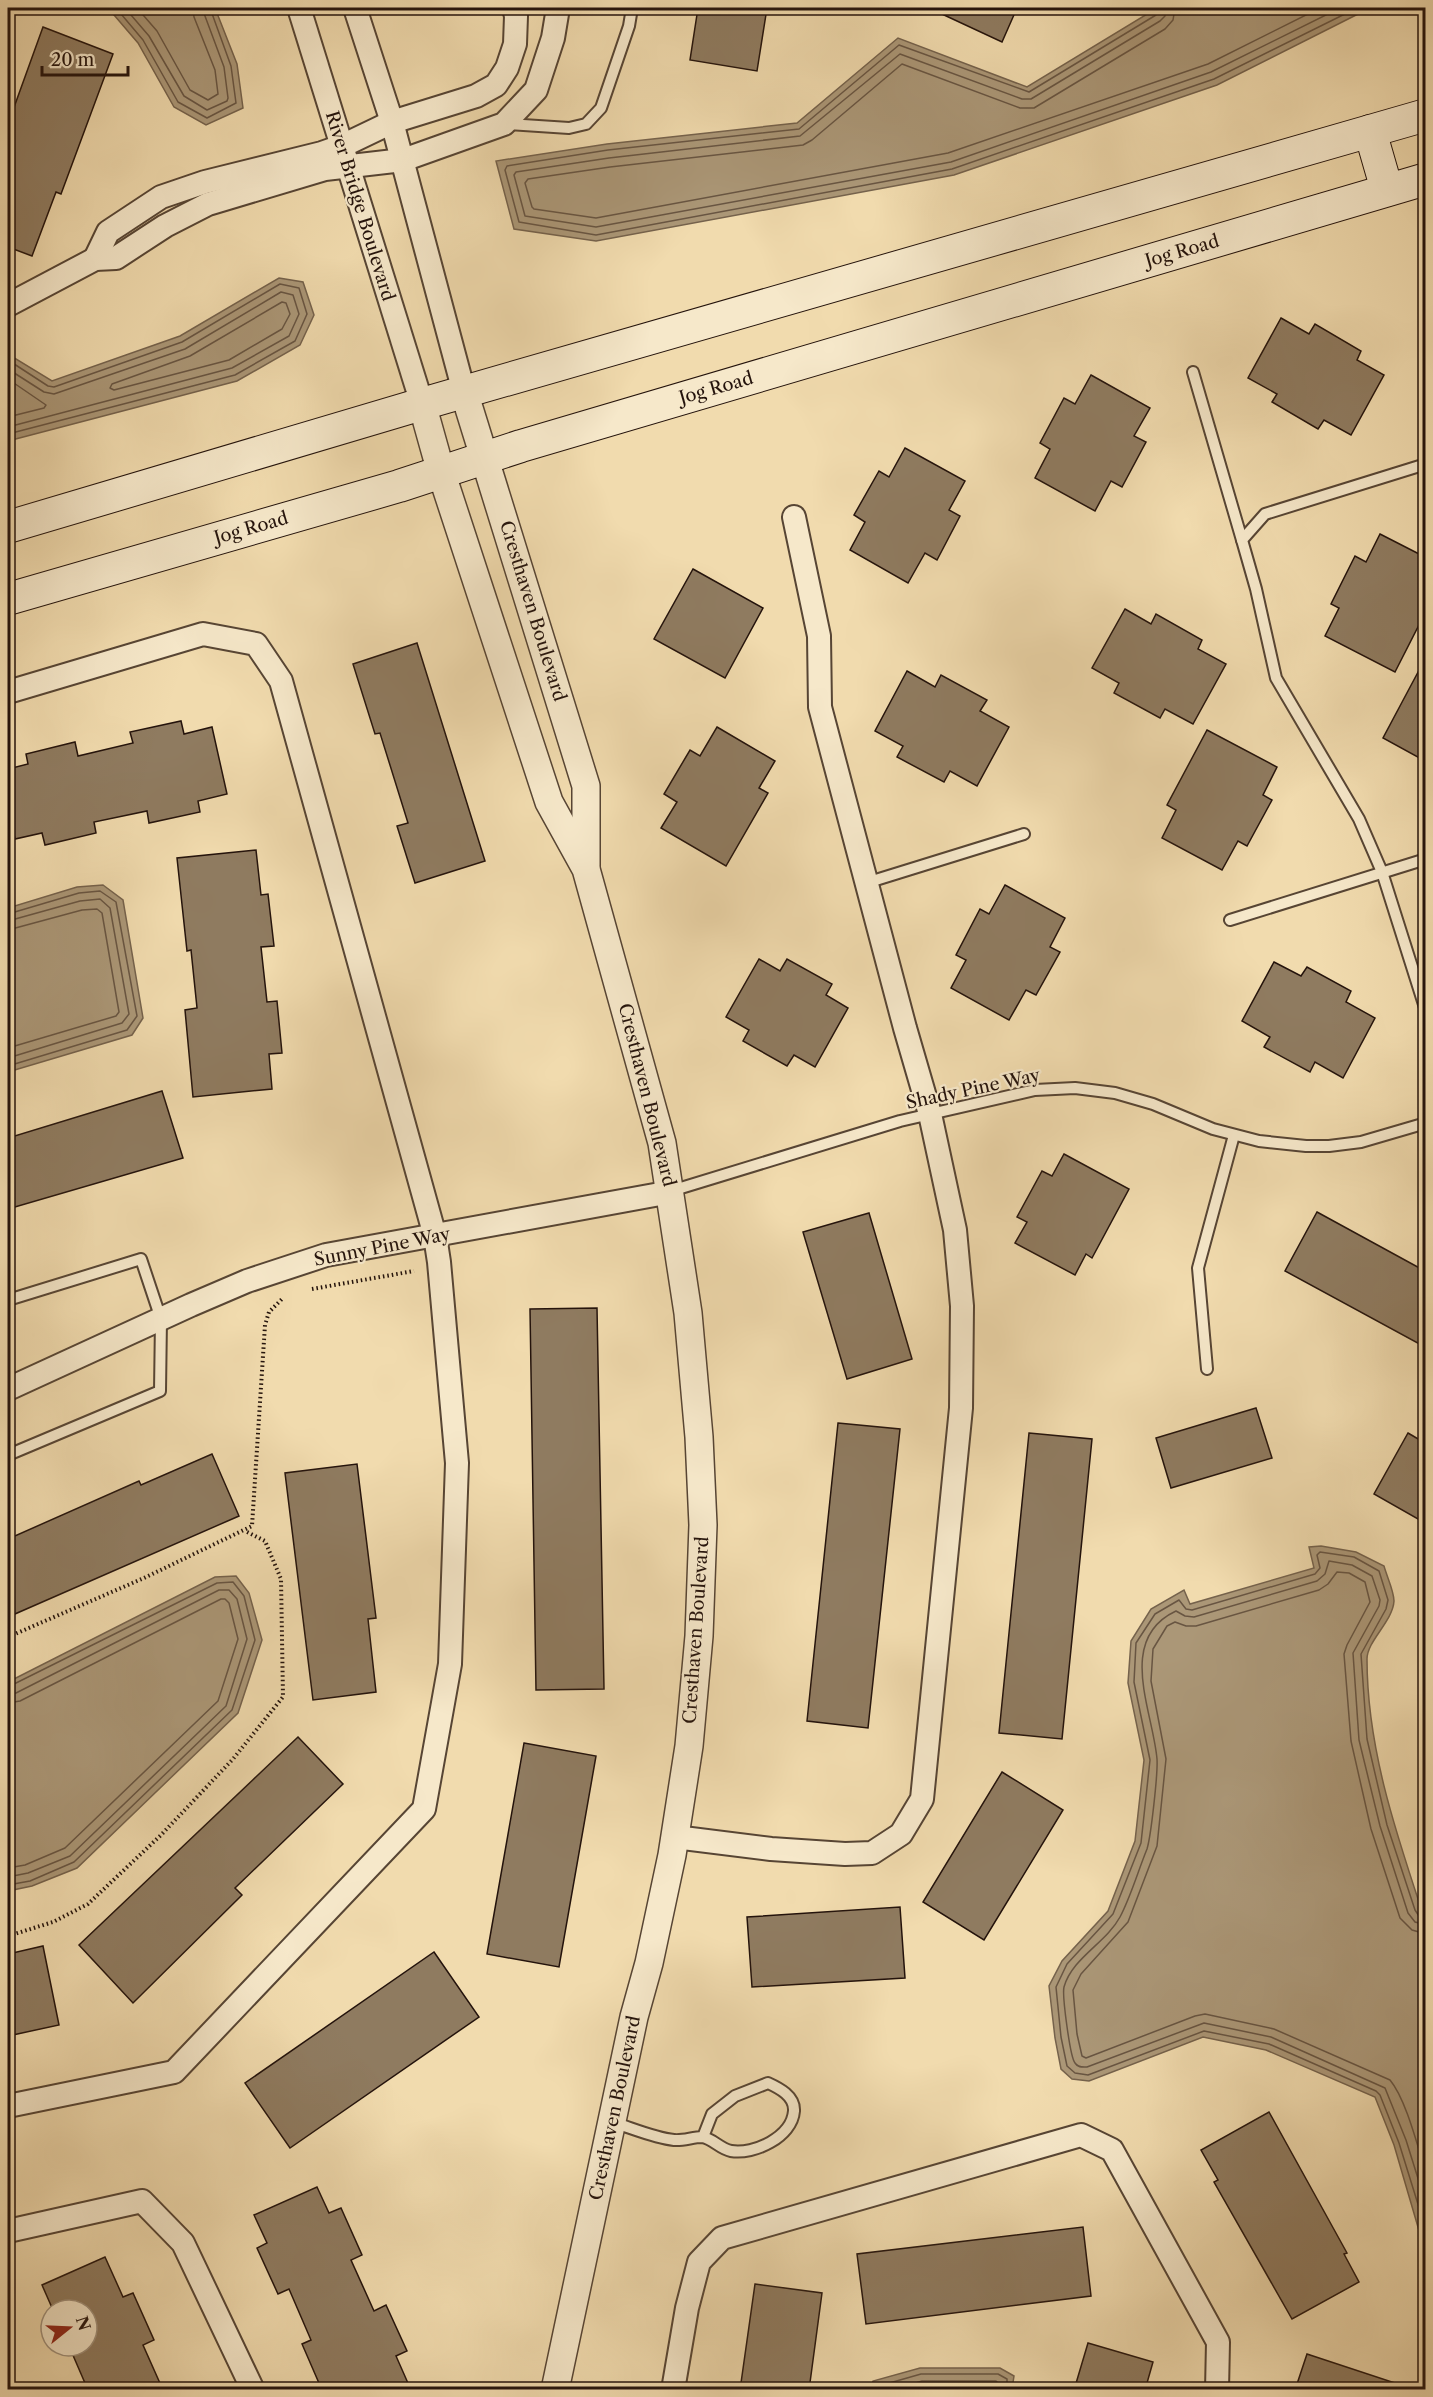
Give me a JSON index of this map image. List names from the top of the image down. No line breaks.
{"streets":{"main road":["Jog Road"],"street":["River Bridge Boulevard","Cresthaven Boulevard","Sunny Pine Way"],"lane":["Shady Pine Way"]},"crossings":[["River Bridge Boulevard","Cresthaven Boulevard"],["Jog Road","Cresthaven Boulevard"],["Cresthaven Boulevard","Shady Pine Way"],["Cresthaven Boulevard","Sunny Pine Way"],["Shady Pine Way","Sunny Pine Way"]],"scale_bar":"20 m","north":"right"}
